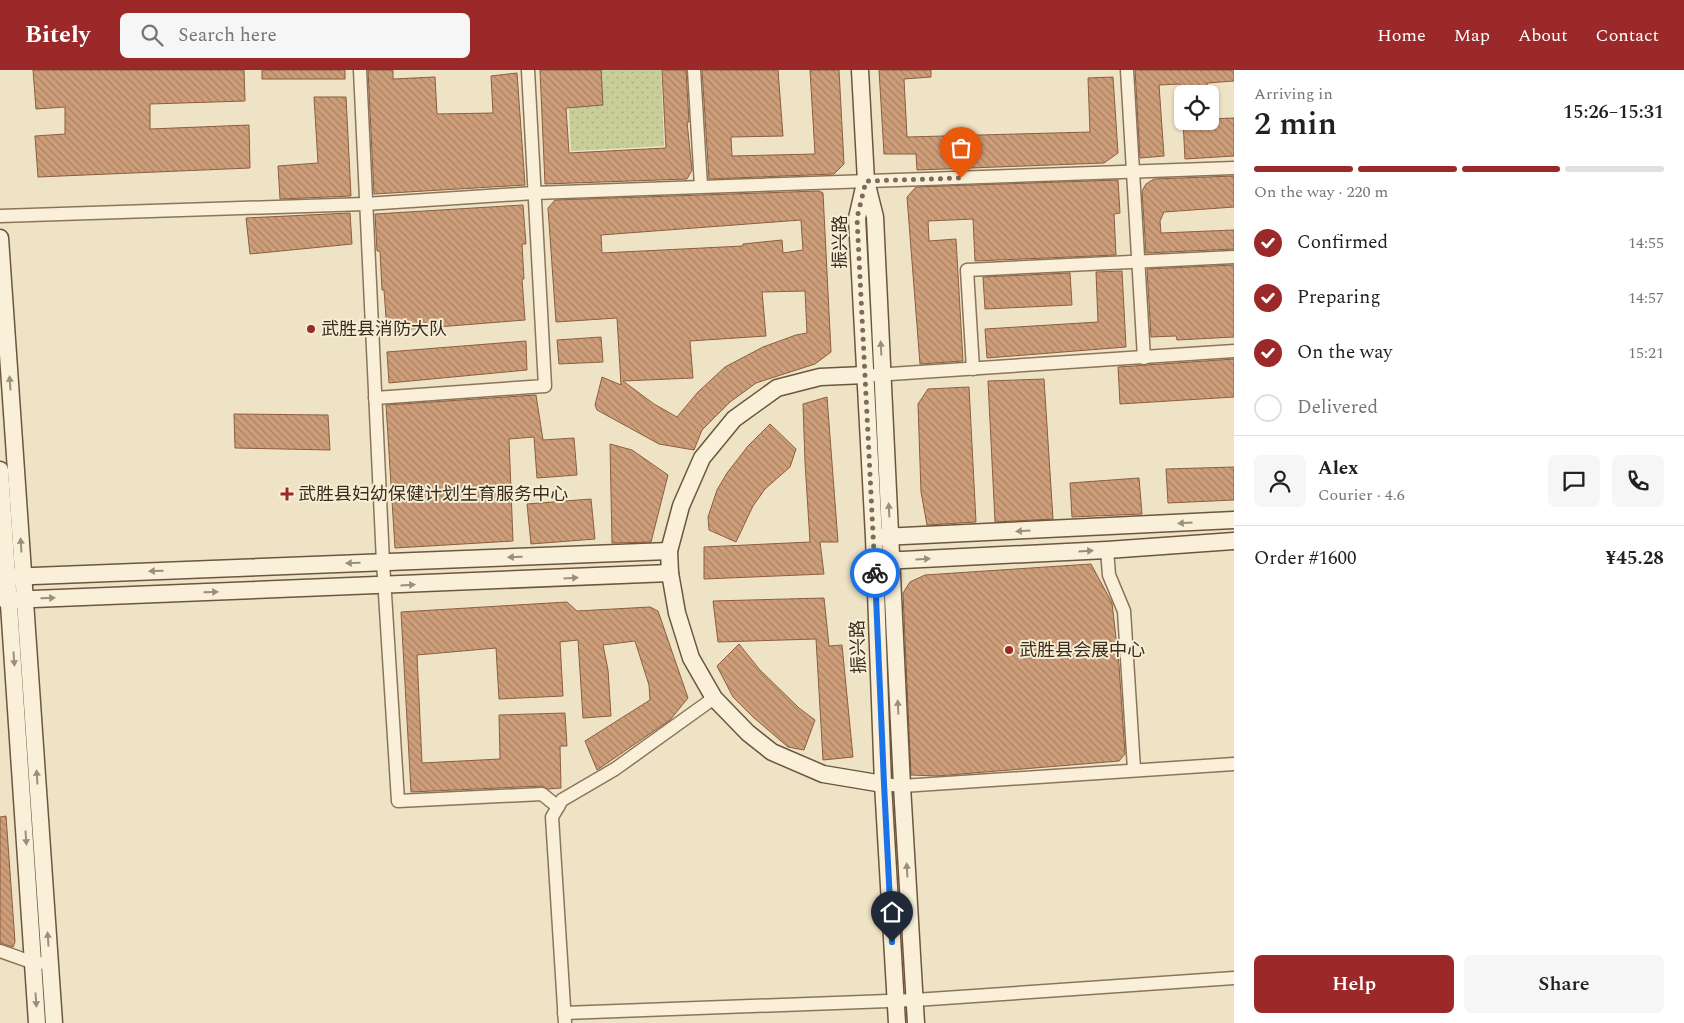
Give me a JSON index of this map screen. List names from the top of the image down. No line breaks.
{"streets":{"main road":["振兴路"]},"places":{"other":["武胜县消防大队","武胜县会展中心"],"health":["武胜县妇幼保健计划生育服务中心"]},"page":{"header":"Bitely","search":"Search here","nav":["Home","Map","About","Contact"],"heading":["2 min","Arriving in","15:26–15:31"],"panel":["Alex","Courier · 4.6","Order #1600","¥45.28"],"bar":"On the way · 220 m","list":[["Confirmed","14:55"],["Preparing","14:57"],["On the way","15:21"],"Delivered"],"buttons":["Help","Share"]}}
